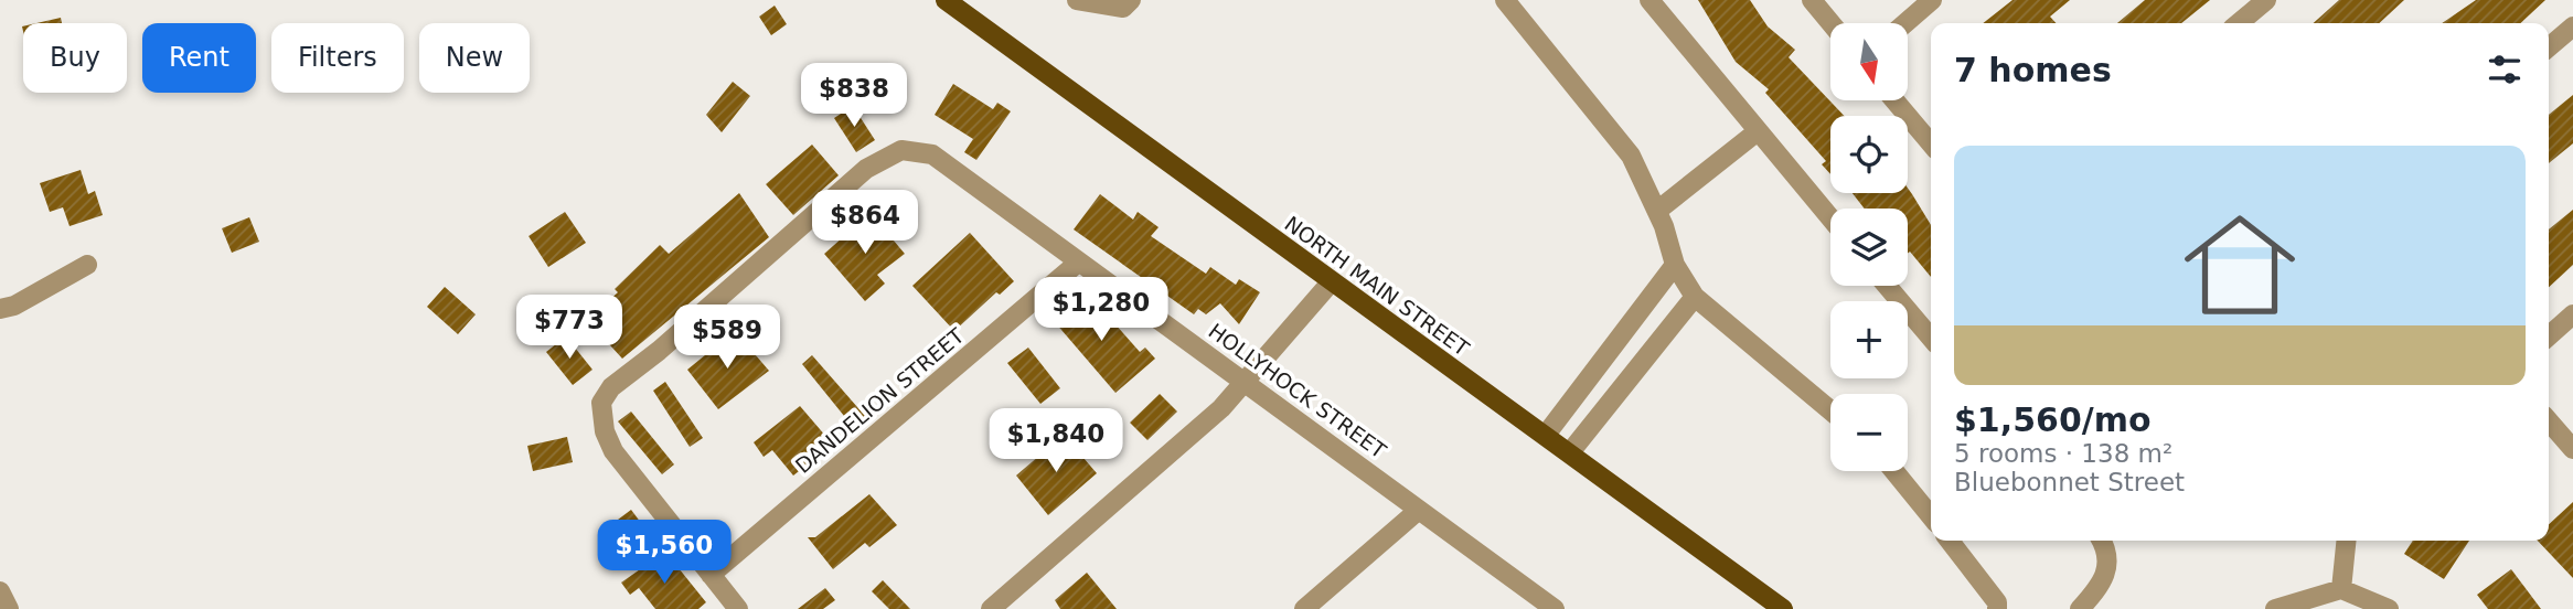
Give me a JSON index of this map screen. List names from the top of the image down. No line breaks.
{"streets":{"main road":["NORTH MAIN STREET"],"street":["HOLLYHOCK STREET","DANDELION STREET"]},"crossings":[["HOLLYHOCK STREET","DANDELION STREET"]],"north":"bottom","page":{"map_buttons":["+","−"],"chip":["Buy","Rent","Filters","New"],"heading":"7 homes","price":["$838","$864","$1,280","$773","$589","$1,840","$1,560"],"list":[{"name":"$1,560/mo","note":"5 rooms · 138 m² · Bluebonnet Street"}]}}
